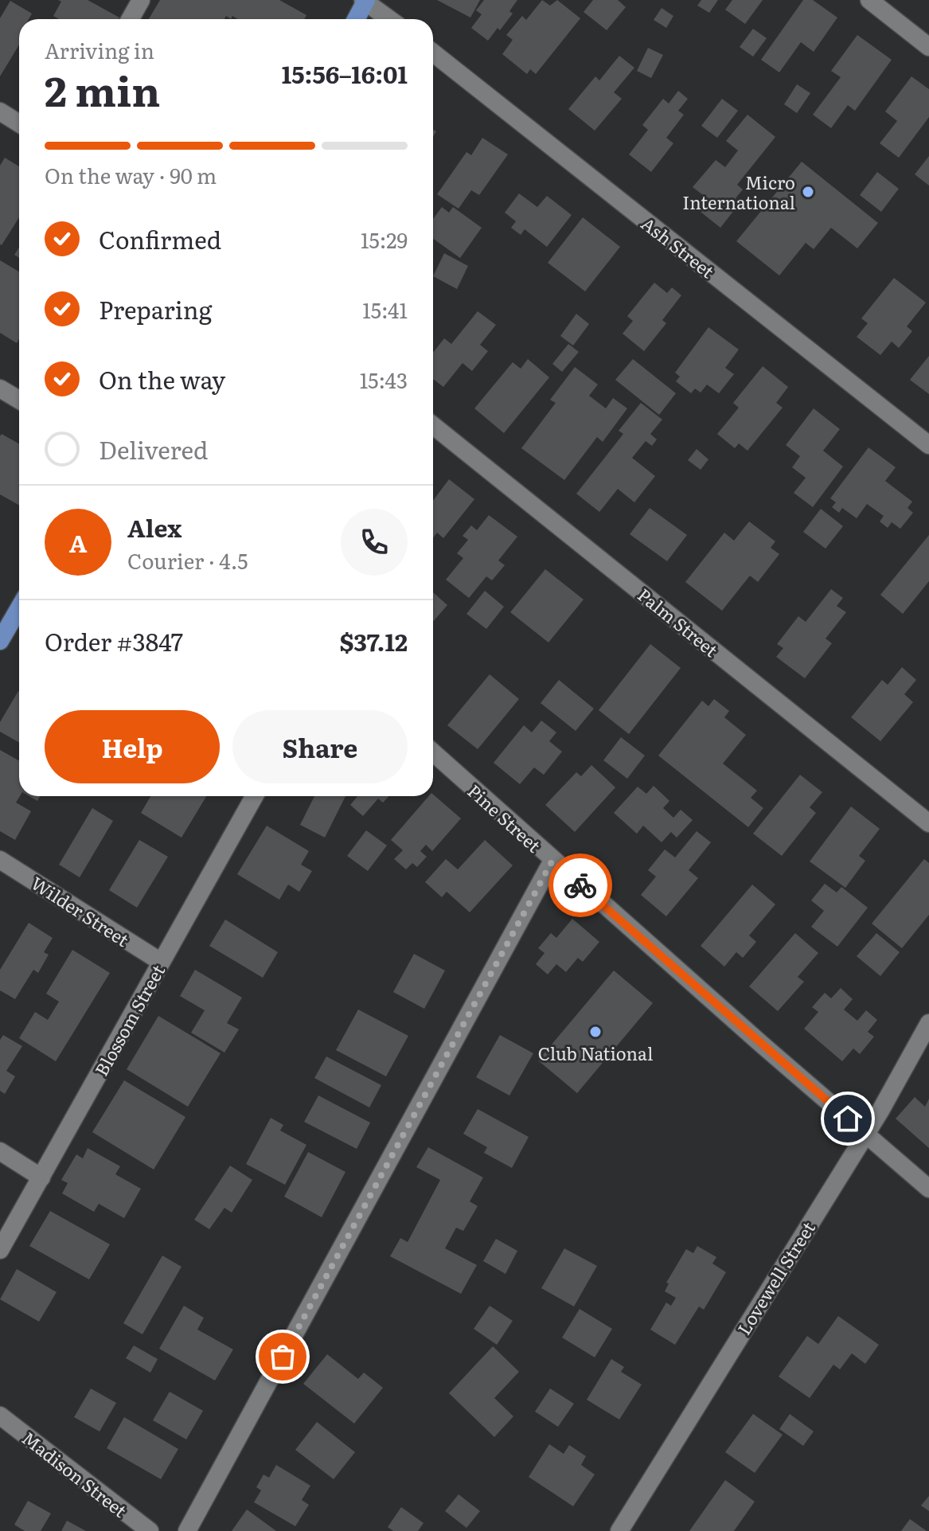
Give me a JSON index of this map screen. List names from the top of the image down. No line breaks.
{"streets":{"street":["Ash Street","Palm Street","Pine Street","Wilder Street","Blossom Street","Lovewell Street","Madison Street"]},"crossings":[["Pine Street","Lovewell Street"],["Wilder Street","Blossom Street"]],"places":["Micro International","Club National"],"page":{"heading":["2 min","Arriving in","15:56–16:01"],"panel":["Alex","Courier · 4.5","Order #3847","$37.12"],"bar":"On the way · 90 m","list":[["Confirmed","15:29"],["Preparing","15:41"],["On the way","15:43"],"Delivered"],"round":"A","buttons":["Help","Share"]}}
